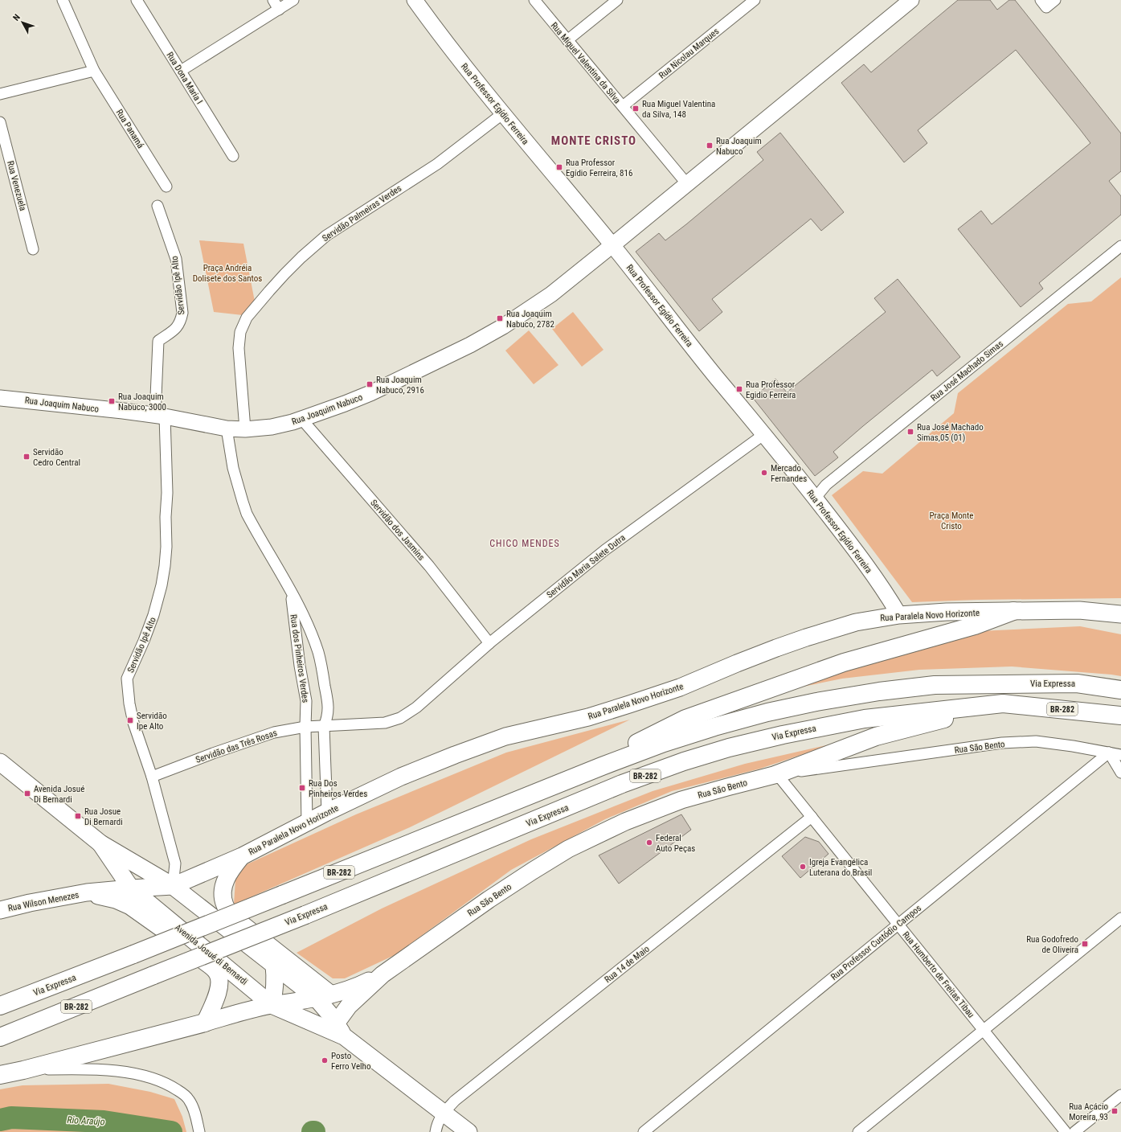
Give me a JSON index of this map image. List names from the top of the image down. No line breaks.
{"streets":{"highway":["Via Expressa","BR-282"],"main road":["Rua Professor Egídio Ferreira","Rua Joaquim Nabuco","Rua Paralela Novo Horizonte","Rua São Bento","Rua Wilson Menezes","Avenida Josué di Bernardi"],"street":["Rua Nicolau Marques","Rua Miguel Valentina da Silva","Rua Dona Maria I","Rua Panamá","Rua Venezuela","Servidão Palmeiras Verdes","Servidão Ipê Alto","Rua José Machado Simas","Servidão dos Jasmins","Servidão Maria Salete Dutra","Rua dos Pinheiros Verdes","Servidão das Três Rosas","Rua Professor Custódio Campos","Rua 14 de Maio","Rua Humberto de Freitas Tibau"]},"crossings":[["Rua Nicolau Marques","Rua Miguel Valentina da Silva"],["Rua Miguel Valentina da Silva","Rua Joaquim Nabuco"],["Rua Professor Egídio Ferreira","Servidão Palmeiras Verdes"],["Rua Professor Egídio Ferreira","Rua José Machado Simas"],["Rua Professor Egídio Ferreira","Rua Joaquim Nabuco"],["Rua Professor Egídio Ferreira","Servidão Maria Salete Dutra"],["Rua Professor Egídio Ferreira","Rua Paralela Novo Horizonte"],["Servidão Palmeiras Verdes","Rua Joaquim Nabuco"],["Servidão Ipê Alto","Rua Joaquim Nabuco"],["Servidão Ipê Alto","Rua Paralela Novo Horizonte"],["Servidão Ipê Alto","Servidão das Três Rosas"],["Servidão Ipê Alto","Rua Wilson Menezes"],["Servidão Ipê Alto","Avenida Josué di Bernardi"],["Rua Joaquim Nabuco","Servidão dos Jasmins"],["Rua Joaquim Nabuco","Rua dos Pinheiros Verdes"],["Servidão dos Jasmins","Servidão Maria Salete Dutra"],["Servidão Maria Salete Dutra","Servidão das Três Rosas"],["Rua Paralela Novo Horizonte","Rua dos Pinheiros Verdes"],["Rua Paralela Novo Horizonte","Rua Wilson Menezes"],["Rua Paralela Novo Horizonte","Avenida Josué di Bernardi"],["Rua dos Pinheiros Verdes","Servidão das Três Rosas"],["Rua São Bento","Rua Professor Custódio Campos"],["Rua São Bento","Avenida Josué di Bernardi"],["Rua São Bento","Rua Humberto de Freitas Tibau"],["Rua Wilson Menezes","Avenida Josué di Bernardi"],["Rua Professor Custódio Campos","Rua Humberto de Freitas Tibau"],["Avenida Josué di Bernardi","Rua 14 de Maio"],["Rua 14 de Maio","Rua Humberto de Freitas Tibau"]],"districts":["MONTE CRISTO","CHICO MENDES"],"water":["Rio Araújo"],"parks":["Praça Andréia Dolisete dos Santos","Praça Monte Cristo"],"places":{"transit":["Rua Miguel Valentina da Silva, 148","Rua Joaquim Nabuco","Rua Professor Egídio Ferreira, 816","Rua Joaquim Nabuco, 2782","Rua Joaquim Nabuco, 2916","Rua Professor Egidio Ferreira","Rua Joaquim Nabuco, 3000","Rua José Machado Simas,05 (01)","Servidão Cedro Central","Servidão Ipe Alto","Rua Dos Pinheiros Verdes","Avenida Josué Di Bernardi","Rua Josue Di Bernardi","Rua Godofredo de Oliveira","Rua Acácio Moreira, 93"],"other":["Mercado Fernandes","Federal Auto Peças","Igreja Evangélica Luterana do Brasil","Posto Ferro Velho"]},"north":"top left"}
